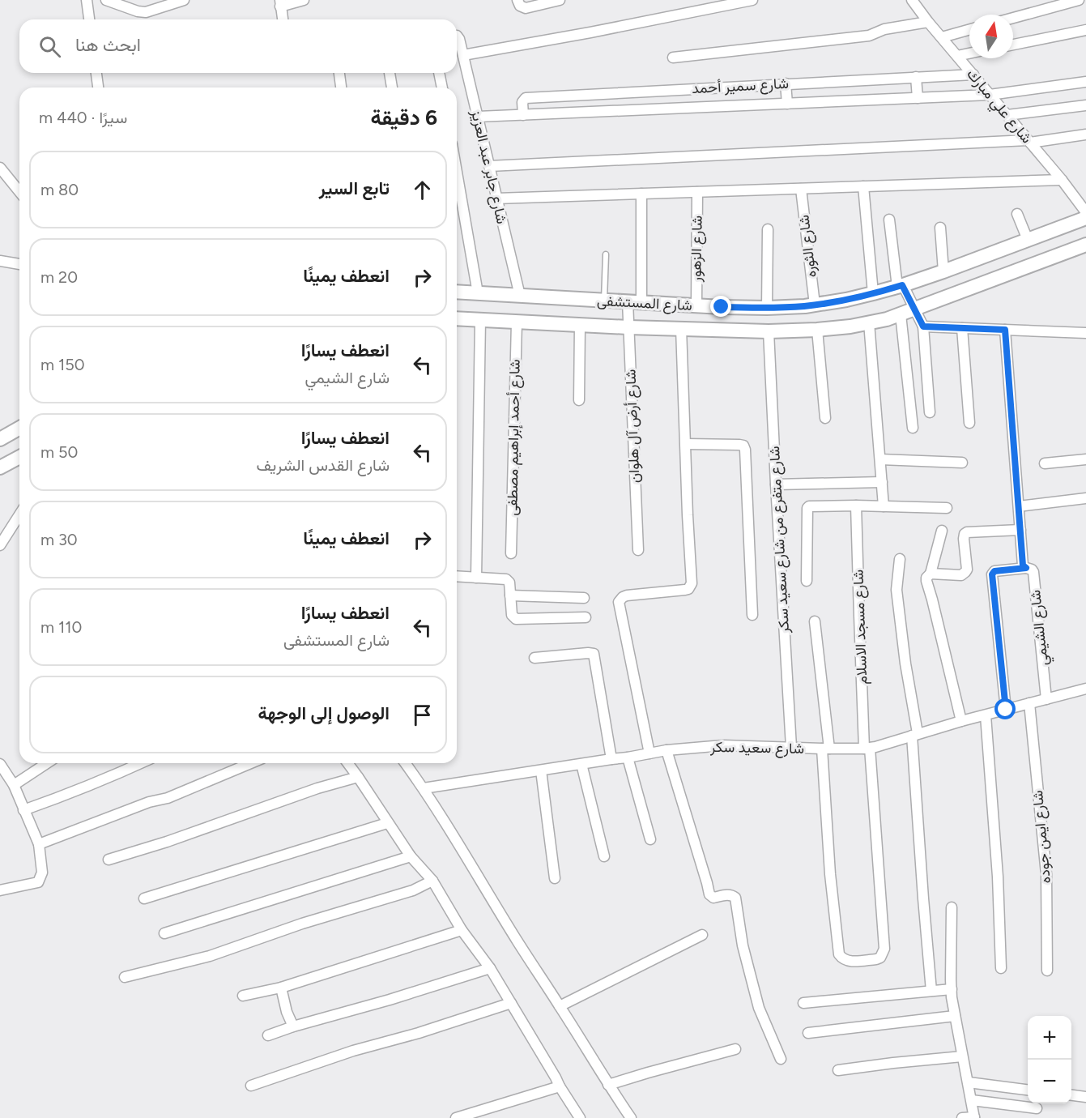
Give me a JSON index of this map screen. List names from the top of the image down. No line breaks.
{"streets":{"street":["شارع سمير أحمد","شارع علي مبارك","شارع جابر عبد العزيز","شارع الثوره","شارع الزهور","شارع المستشفى","شارع أرض آل هلوان","شارع أحمد إبراهيم مصطفى","شارع متفرع من شارع سعيد سكر","شارع مسجد الاسلام","شارع الشيمي","شارع سعيد سكر","شارع ايمن جوده"]},"crossings":[["شارع سمير أحمد","شارع علي مبارك"],["شارع جابر عبد العزيز","شارع المستشفى"],["شارع الثوره","شارع المستشفى"],["شارع الزهور","شارع المستشفى"],["شارع المستشفى","شارع أرض آل هلوان"],["شارع المستشفى","شارع أحمد إبراهيم مصطفى"],["شارع المستشفى","شارع متفرع من شارع سعيد سكر"],["شارع متفرع من شارع سعيد سكر","شارع سعيد سكر"],["شارع مسجد الاسلام","شارع سعيد سكر"],["شارع الشيمي","شارع سعيد سكر"],["شارع سعيد سكر","شارع ايمن جوده"]],"north":"top","page":{"search":"ابحث هنا","heading":["6 دقيقة","سيرًا · 440 m"],"list":[["تابع السير","80 m"],["انعطف يمينًا","20 m"],["انعطف يسارًا","شارع الشيمي","150 m"],["انعطف يسارًا","شارع القدس الشريف","50 m"],["انعطف يمينًا","30 m"],["انعطف يسارًا","شارع المستشفى","110 m"],"الوصول إلى الوجهة"],"map_buttons":["+","−"]}}
